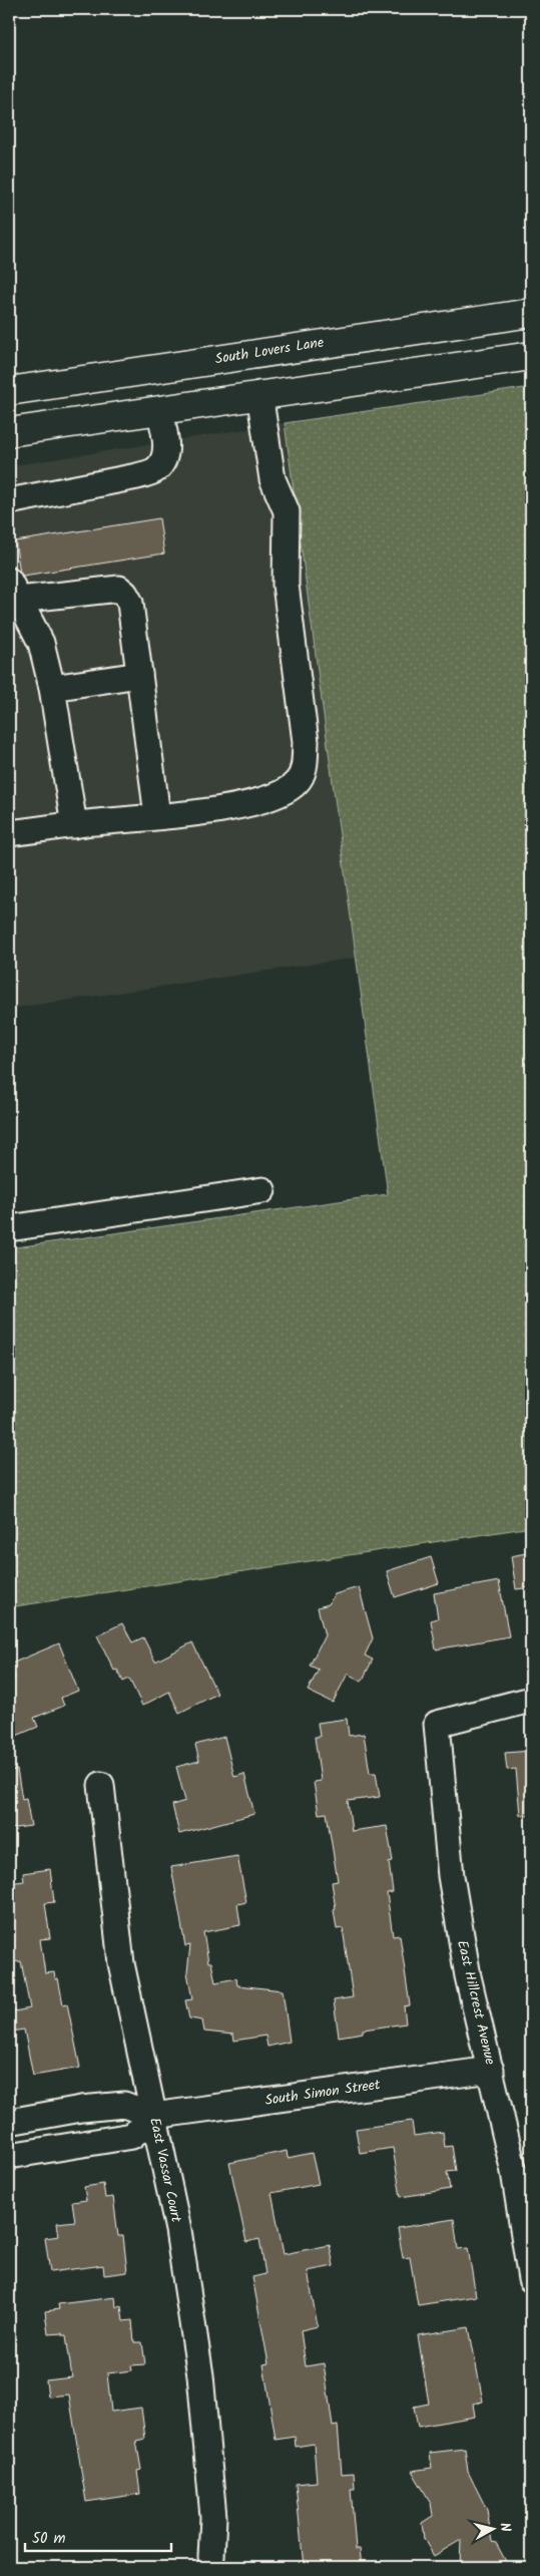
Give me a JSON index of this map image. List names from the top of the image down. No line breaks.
{"streets":{"main road":["South Lovers Lane"],"street":["East Hillcrest Avenue","South Simon Street","East Vassar Court"]},"crossings":[["East Hillcrest Avenue","South Simon Street"],["South Simon Street","East Vassar Court"]],"scale_bar":"50 m","north":"right"}
